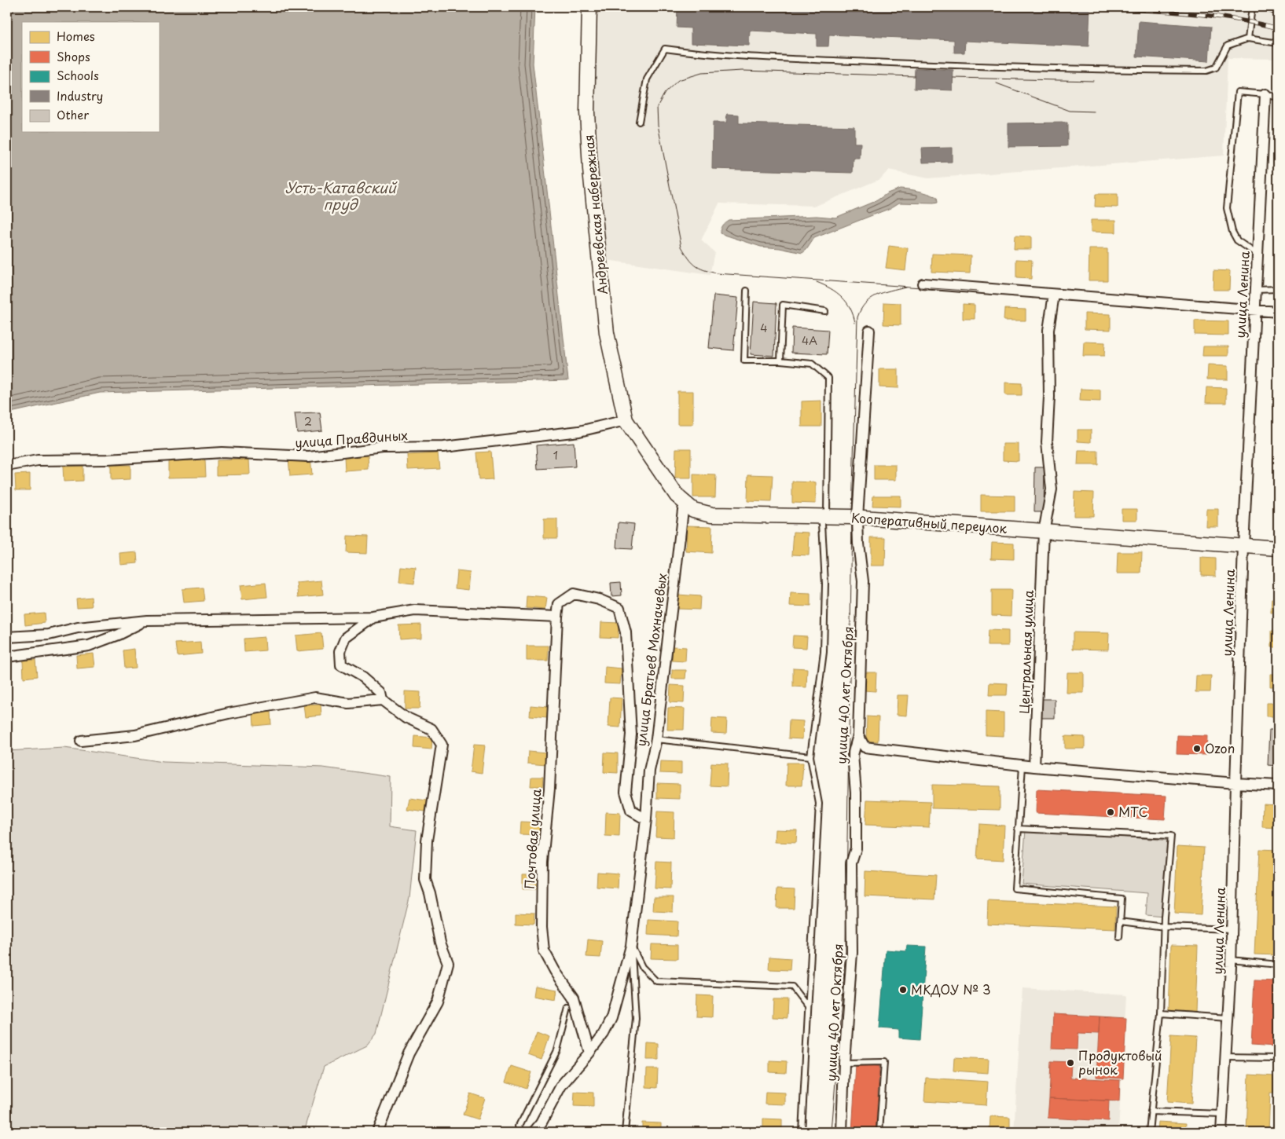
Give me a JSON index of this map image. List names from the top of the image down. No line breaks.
{"streets":{"main road":["Андреевская набережная","Кооперативный переулок"],"street":["улица Ленина","улица Правдиных","Центральная улица","улица Братьев Мохначевых","улица 40 лет Октября","Почтовая улица"]},"crossings":[["Андреевская набережная","улица Правдиных"],["Андреевская набережная","Кооперативный переулок"],["улица Ленина","Кооперативный переулок"],["улица Правдиных","Кооперативный переулок"],["Кооперативный переулок","Центральная улица"],["Кооперативный переулок","улица Братьев Мохначевых"],["Кооперативный переулок","улица 40 лет Октября"],["улица Братьев Мохначевых","Почтовая улица"]],"water":["Усть-Катавский пруд"],"places":["Ozon","МТС","МКДОУ № 3","Продуктовый рынок"],"house_numbers":["4","4А","2","1"],"legend":["Homes","Shops","Schools","Industry","Other"]}
